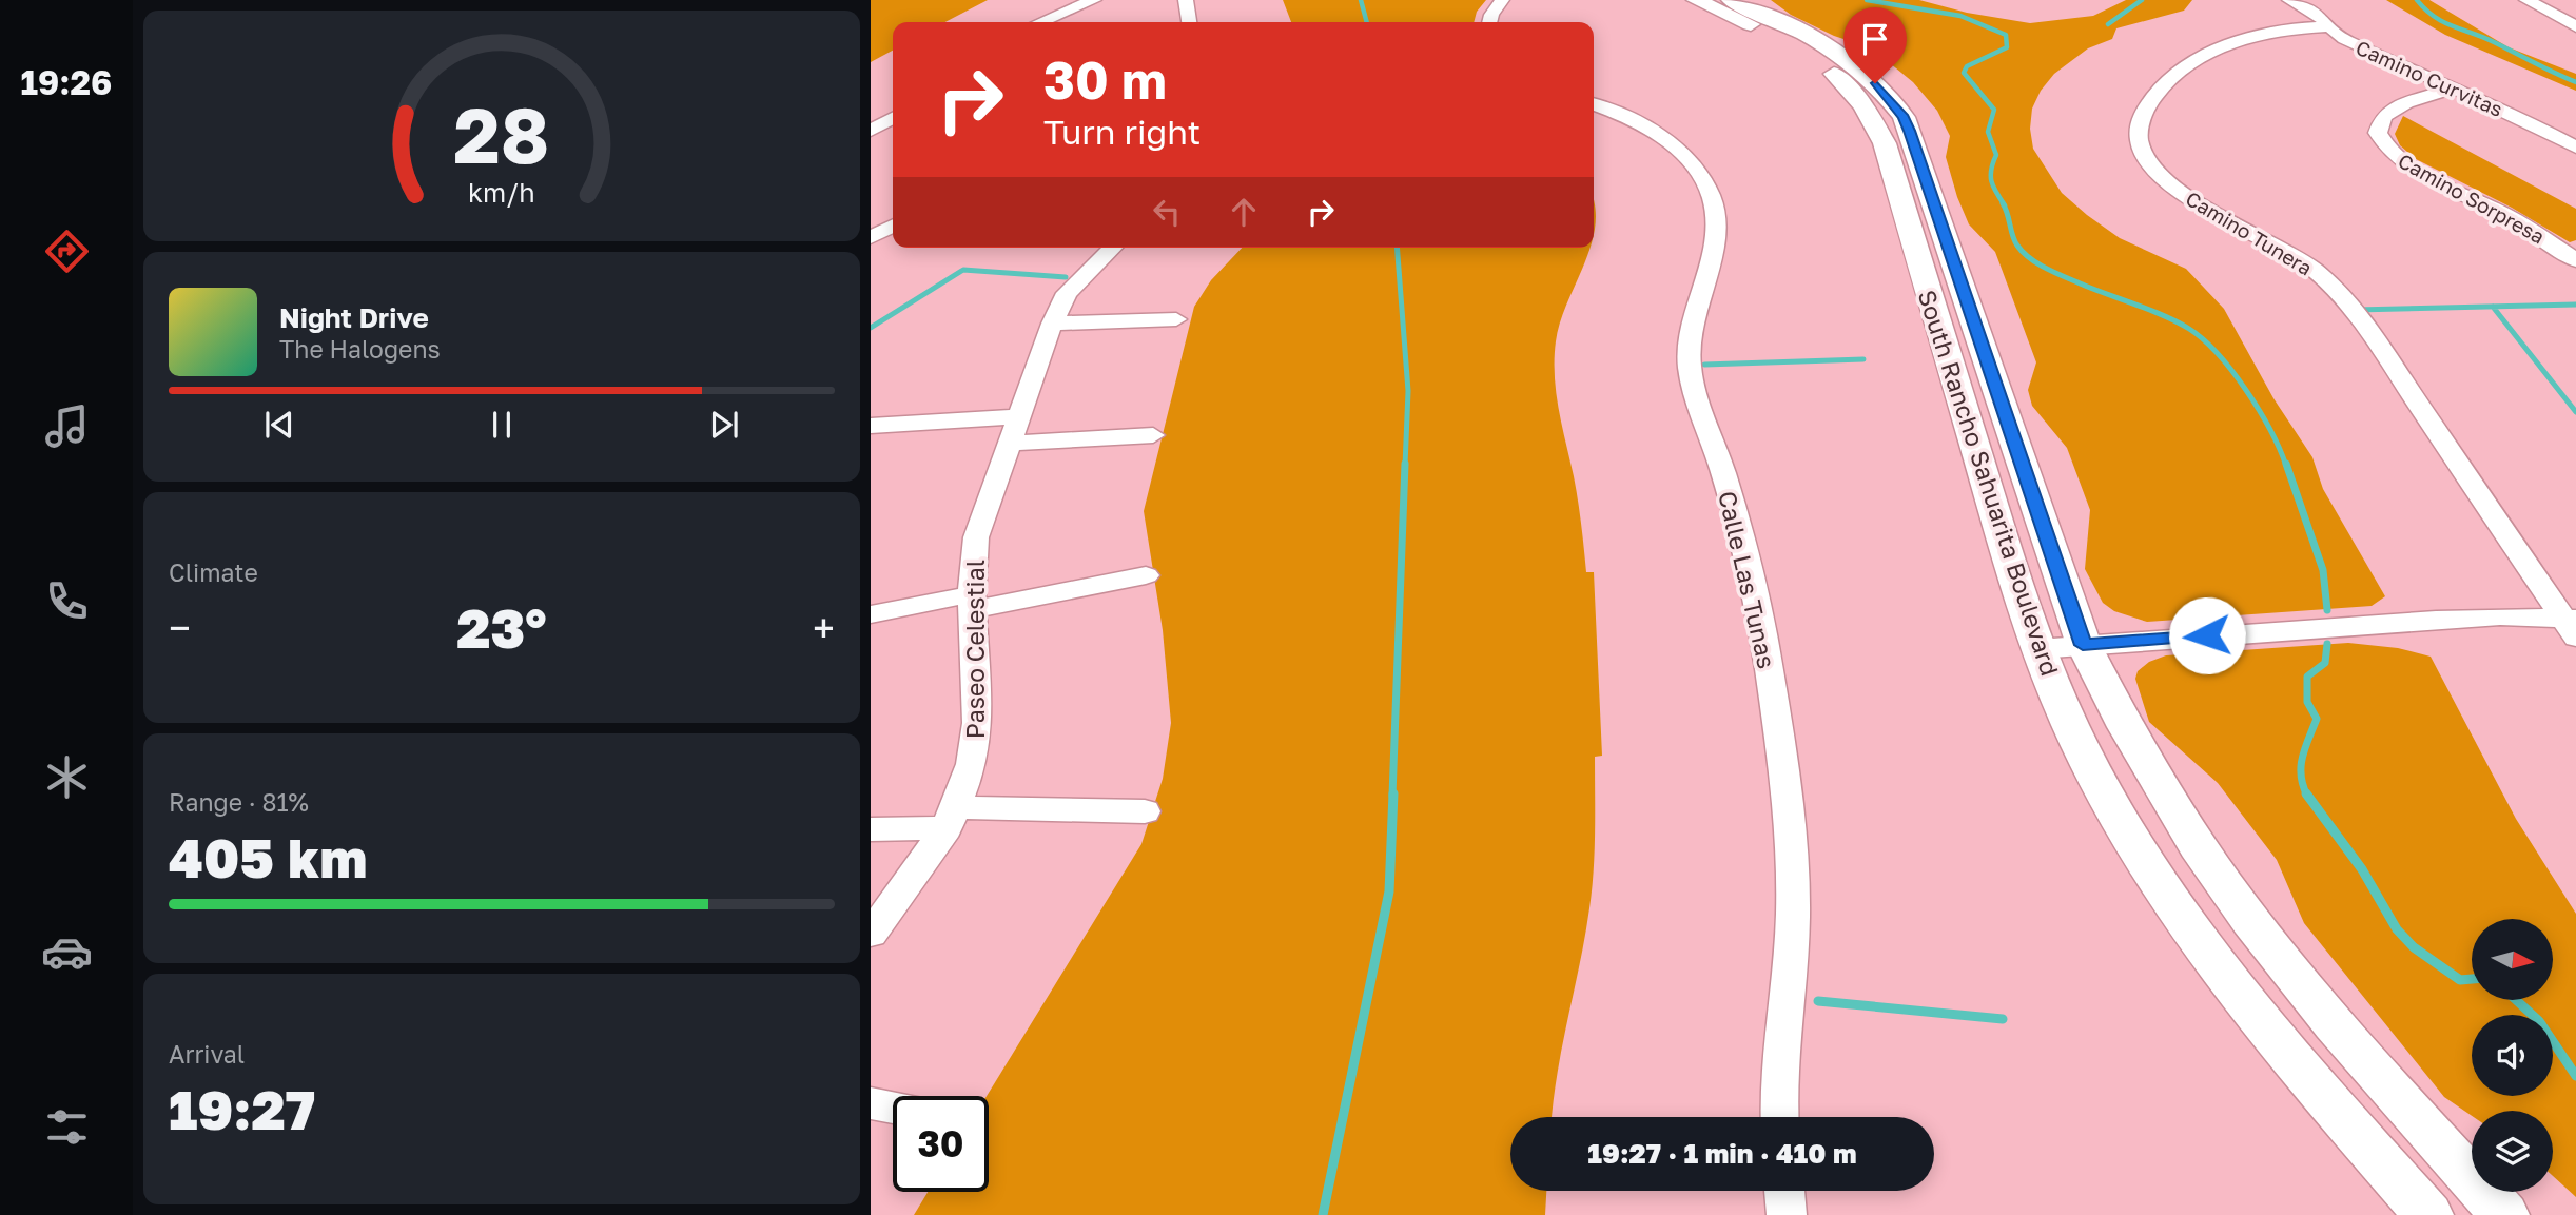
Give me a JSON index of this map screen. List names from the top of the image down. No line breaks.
{"streets":{"street":["Camino Curvitas","Camino Sorpresa","Camino Tunera","South Rancho Sahuarita Boulevard","Calle Las Tunas","Paseo Celestial"]},"crossings":[["Camino Curvitas","Camino Sorpresa"],["Camino Curvitas","Camino Tunera"]],"north":"right","page":{"tabs":"19:26","turn":["30 m","Turn right"],"song":["Night Drive","The Halogens"],"tile":["Climate",["Range · 81%","405 km"],["Arrival","19:27"]],"heat":["−","23°","+"],"limit":"30","trip":"19:27 · 1 min · 410 m","gauge":["28","km/h"]}}
